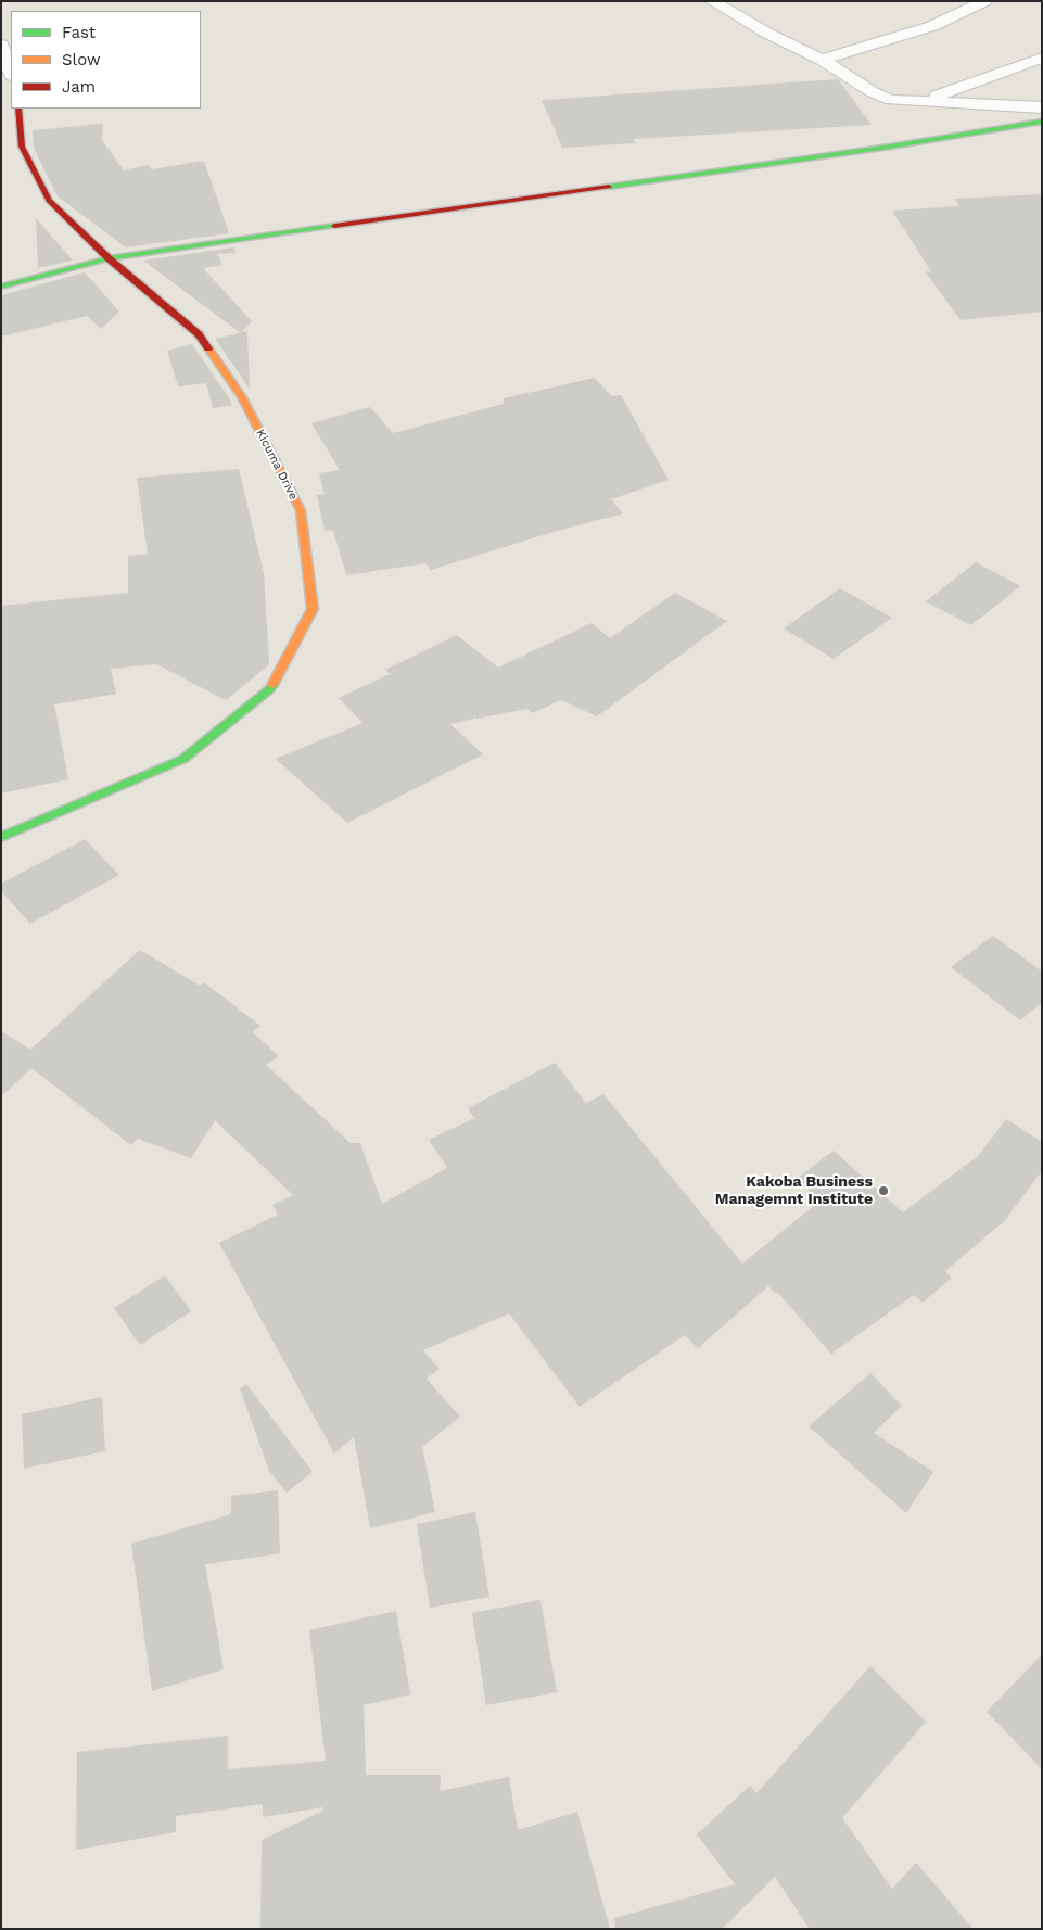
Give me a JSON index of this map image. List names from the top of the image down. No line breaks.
{"streets":{"street":["Kicuma Drive"]},"places":["Kakoba Business Managemnt Institute"],"legend":["Fast","Slow","Jam"]}
